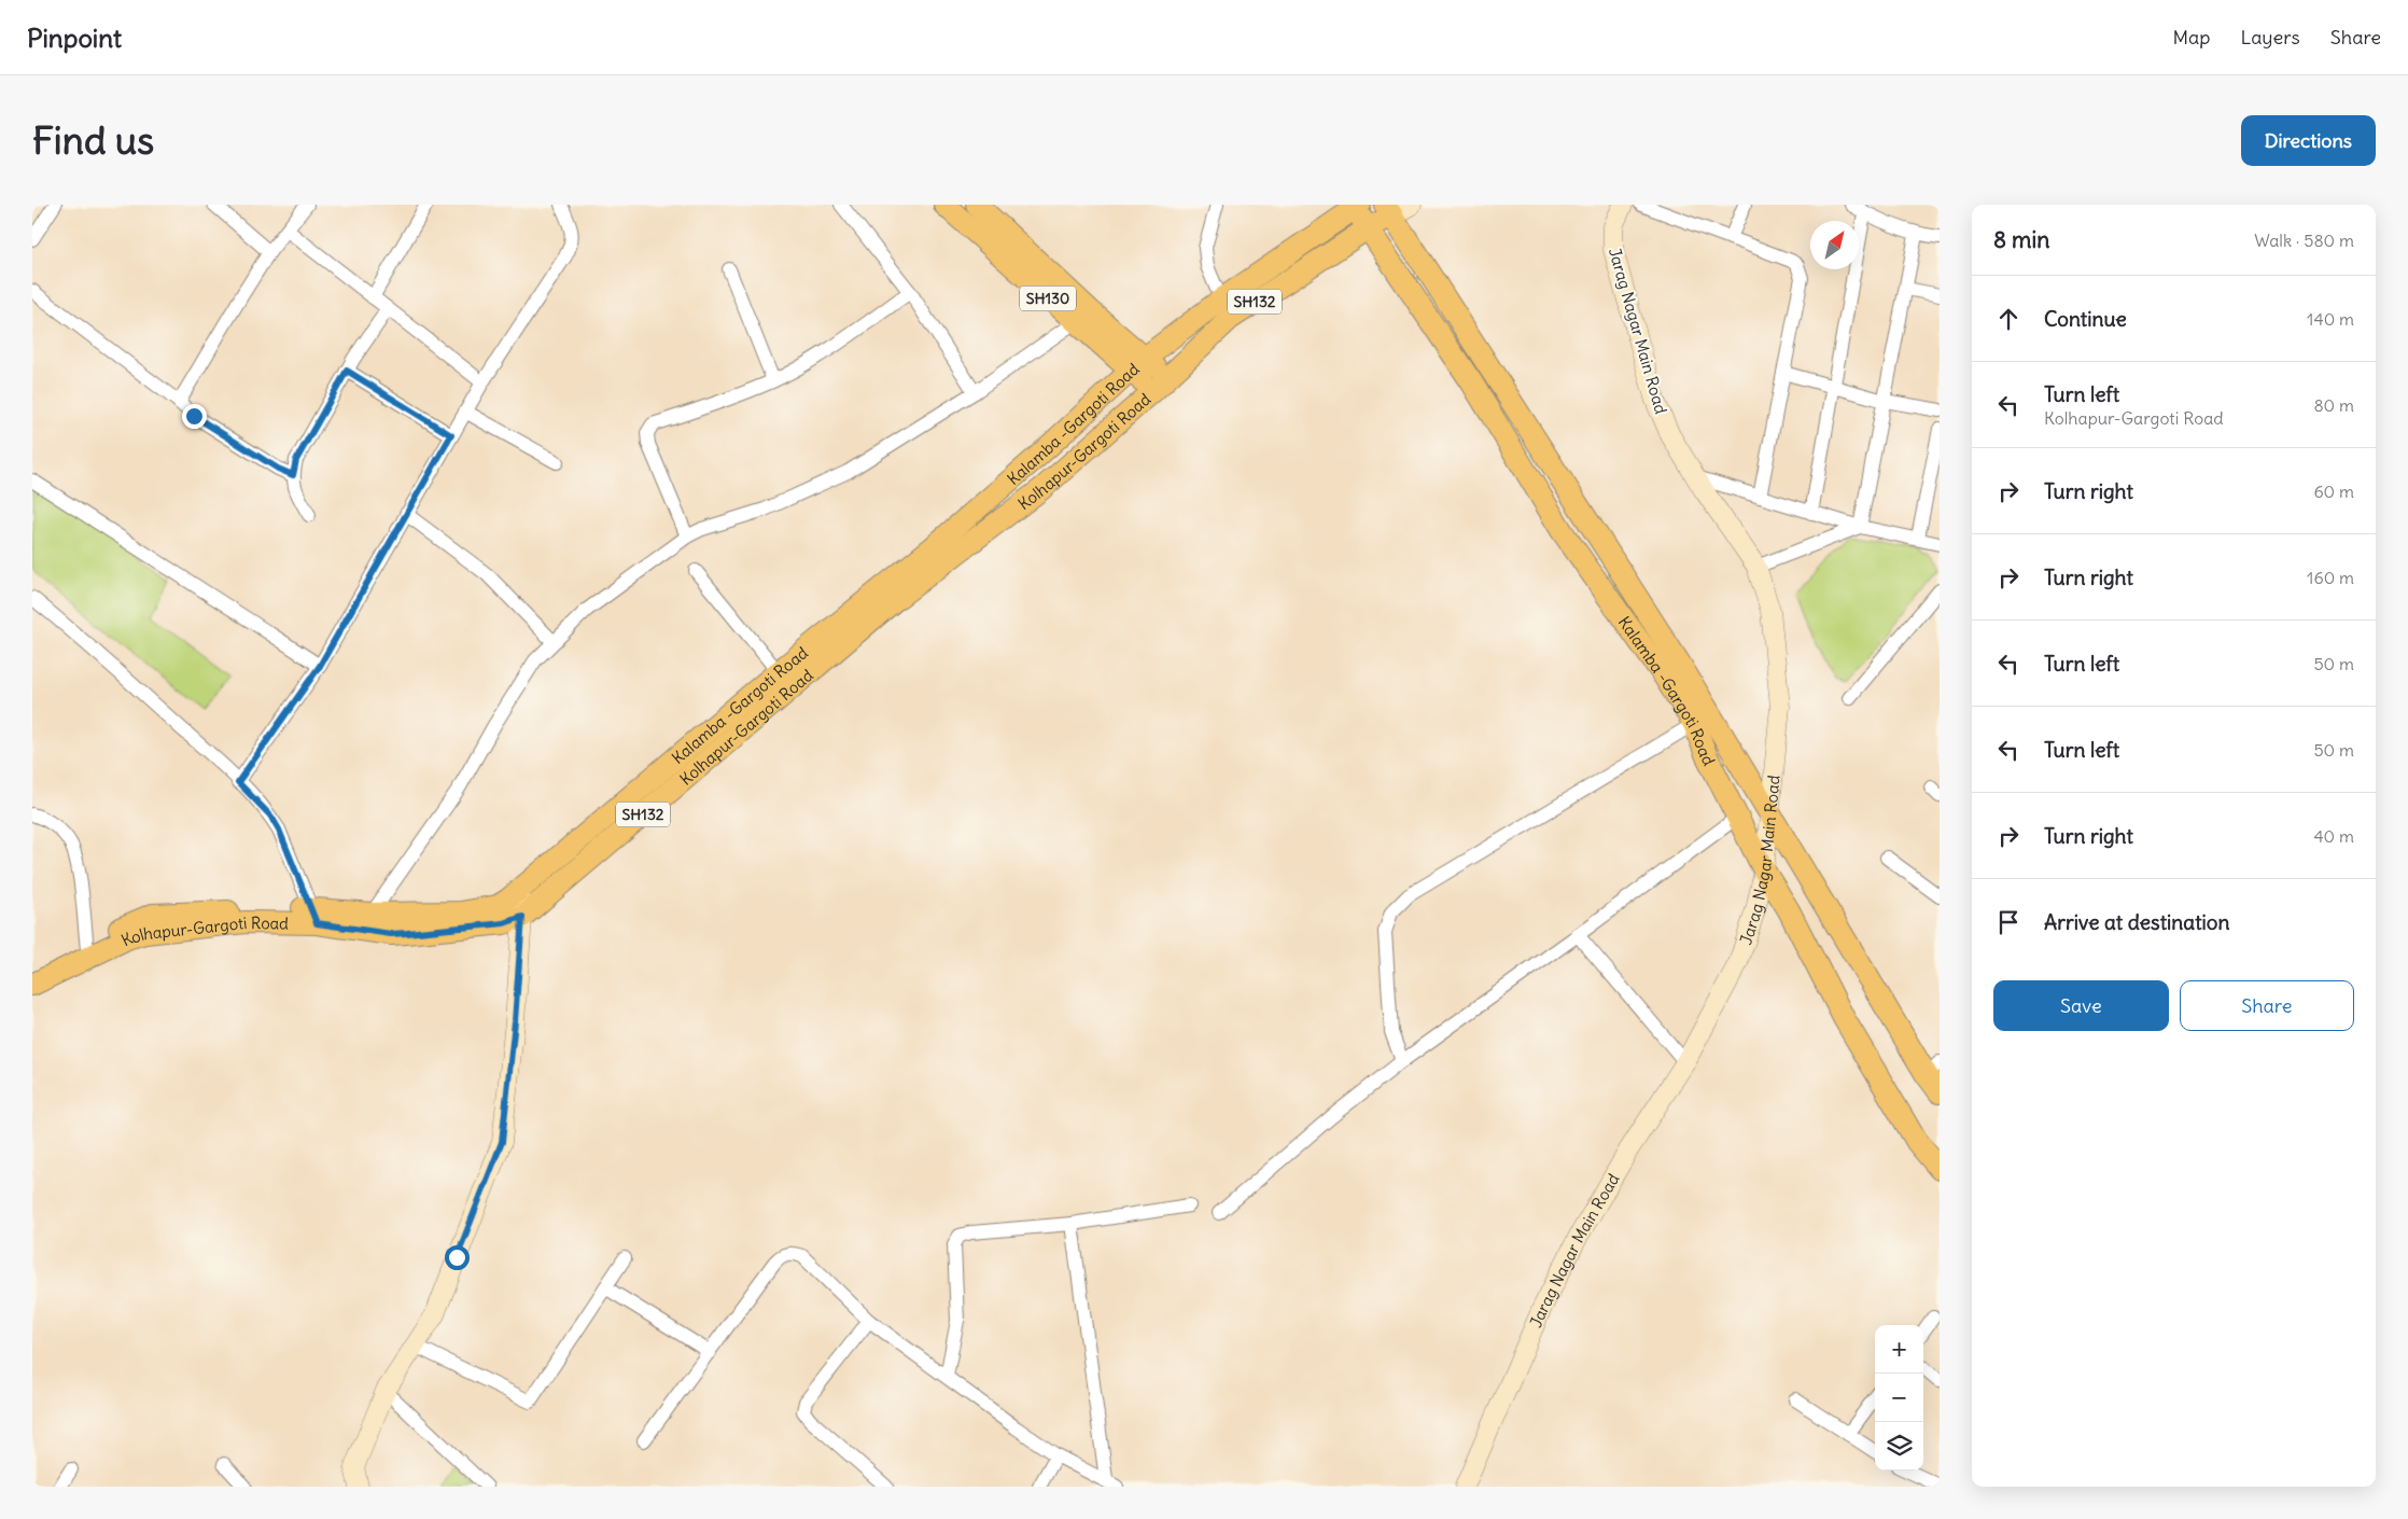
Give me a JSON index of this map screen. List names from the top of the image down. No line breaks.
{"streets":{"main road":["SH130","SH132","Kalamba -Gargoti Road","Kolhapur-Gargoti Road"],"street":["Jarag Nagar Main Road"]},"crossings":[["SH130","Kalamba -Gargoti Road"],["SH130","Kolhapur-Gargoti Road"],["Jarag Nagar Main Road","Kalamba -Gargoti Road"],["Kalamba -Gargoti Road","Kolhapur-Gargoti Road"]],"north":"top right","page":{"header":"Pinpoint","nav":["Map","Layers","Share"],"buttons":["Directions",["Save","Share"]],"title":"Find us","heading":["8 min","Walk · 580 m"],"list":[["Continue","140 m"],["Turn left","Kolhapur-Gargoti Road","80 m"],["Turn right","60 m"],["Turn right","160 m"],["Turn left","50 m"],["Turn left","50 m"],["Turn right","40 m"],"Arrive at destination"],"map_buttons":["+","−"]}}
